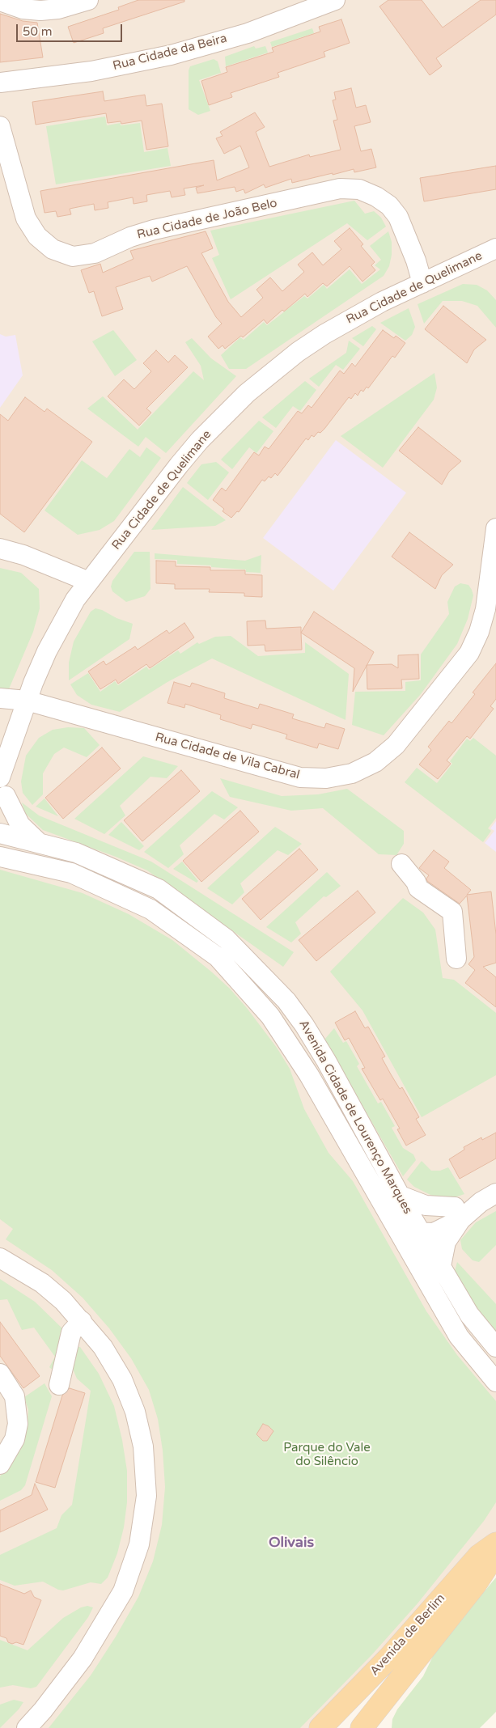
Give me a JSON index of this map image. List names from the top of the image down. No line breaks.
{"streets":{"main road":["Avenida de Berlim"],"street":["Rua Cidade da Beira","Rua Cidade de João Belo","Rua Cidade de Quelimane","Rua Cidade de Vila Cabral","Avenida Cidade de Lourenço Marques"]},"crossings":[["Rua Cidade de João Belo","Rua Cidade de Quelimane"],["Rua Cidade de Quelimane","Rua Cidade de Vila Cabral"],["Rua Cidade de Quelimane","Avenida Cidade de Lourenço Marques"]],"districts":["Olivais"],"parks":["Parque do Vale do Silêncio"],"scale_bar":"50 m"}
